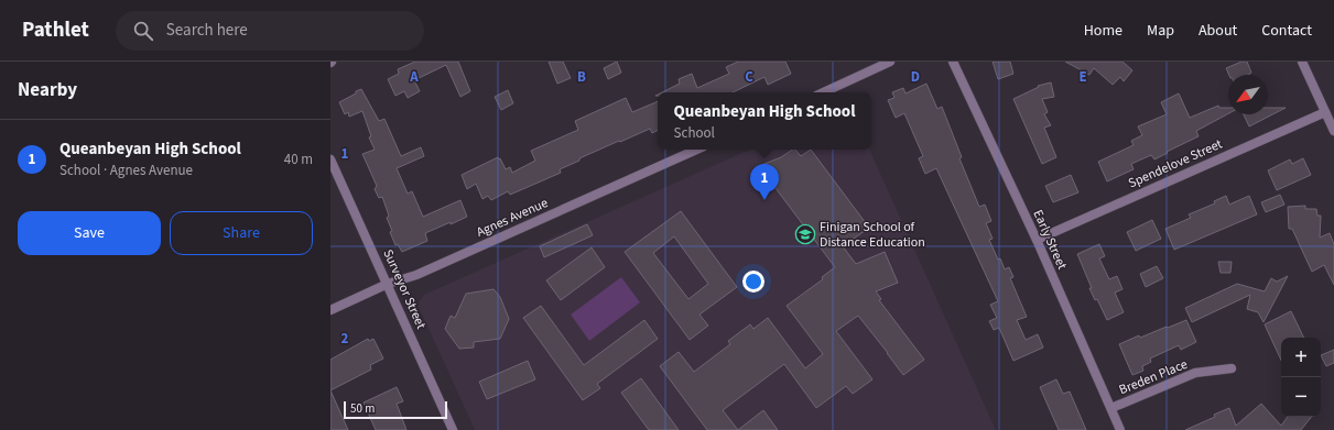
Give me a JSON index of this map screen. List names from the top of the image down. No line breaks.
{"streets":{"street":["Spendelove Street","Agnes Avenue","Early Street","Surveyor Street","Breden Place"]},"crossings":[["Spendelove Street","Early Street"],["Agnes Avenue","Surveyor Street"],["Early Street","Breden Place"]],"places":{"school or university":["Finigan School of Distance Education"]},"scale_bar":"50 m","north":"bottom left","page":{"header":"Pathlet","search":"Search here","nav":["Home","Map","About","Contact"],"heading":"Nearby","popup":["Queanbeyan High School","School"],"list":[{"mark":"1","name":"Queanbeyan High School","note":"School · Agnes Avenue","value":"40 m"}],"pins":"1","buttons":["Save","Share"],"map_buttons":["+","−"],"scale":"50 m"},"grid":{"columns":["A","B","C","D","E"],"rows":["1","2"]}}
